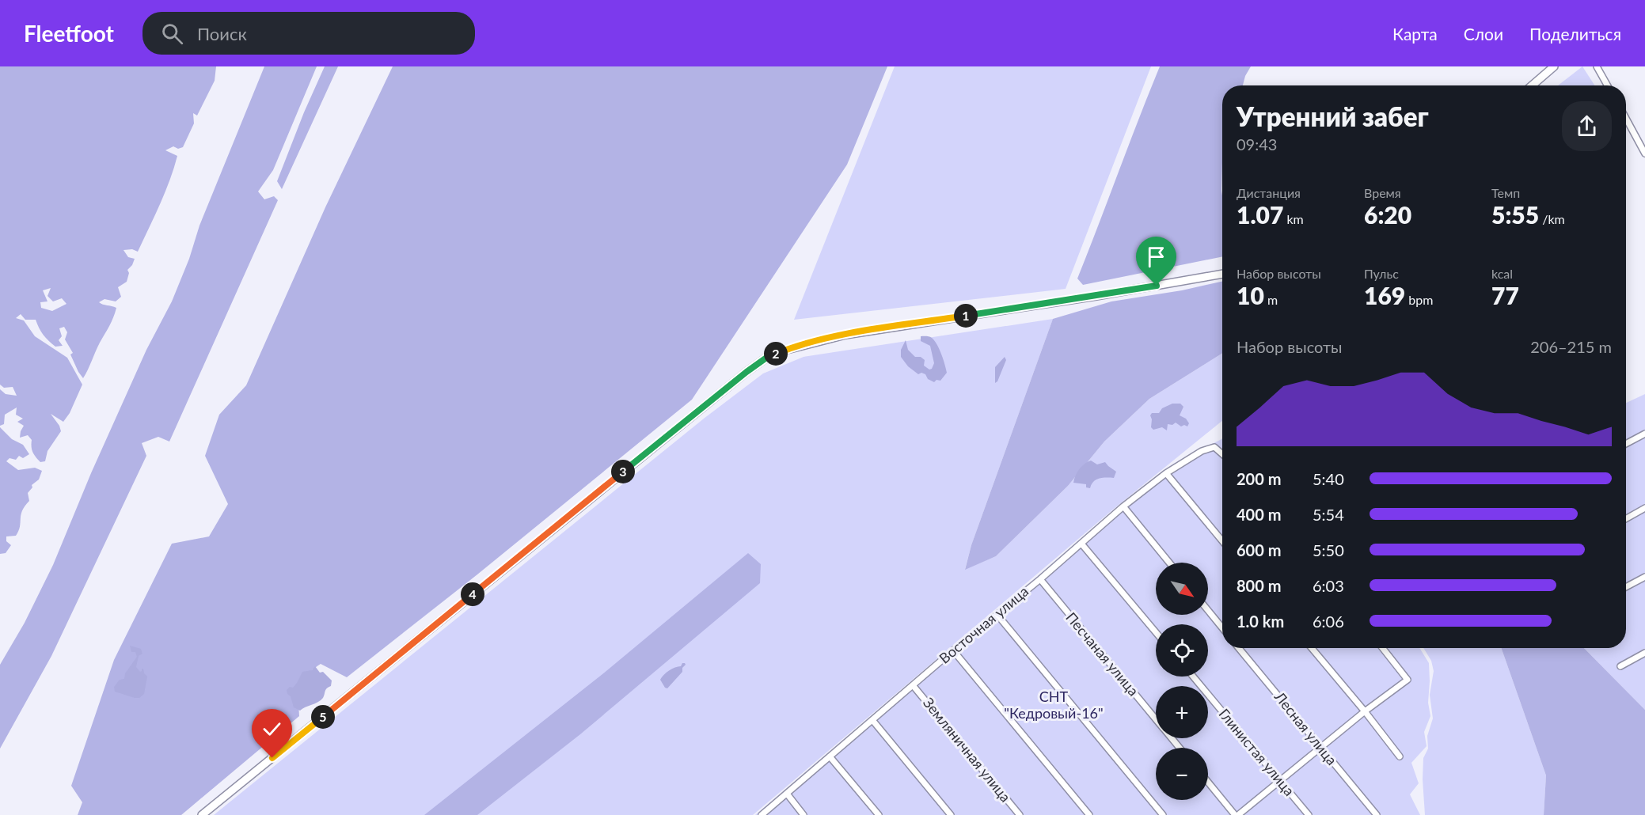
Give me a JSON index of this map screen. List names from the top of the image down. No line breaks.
{"streets":{"street":["Восточная улица","Песчаная улица","Лесная улица","Земляничная улица","Глинистая улица"]},"crossings":[["Восточная улица","Песчаная улица"],["Восточная улица","Земляничная улица"]],"parks":["СНТ \"Кедровый-16\""],"north":"bottom right","page":{"header":"Fleetfoot","search":"Поиск","nav":["Карта","Слои","Поделиться"],"heading":["Утренний забег","09:43"],"stats":[["Дистанция","1.07 km"],["Время","6:20"],["Темп","5:55 /km"],["Набор высоты","10 m"],["Пульс","169 bpm"],["kcal","77"]],"pins":["1","2","3","4","5"],"chart":["Набор высоты","206–215 m"],"list":[{"name":"200 m","note":"5:40"},{"name":"400 m","note":"5:54"},{"name":"600 m","note":"5:50"},{"name":"800 m","note":"6:03"},{"name":"1.0 km","note":"6:06"}],"map_buttons":["+","−"]}}
